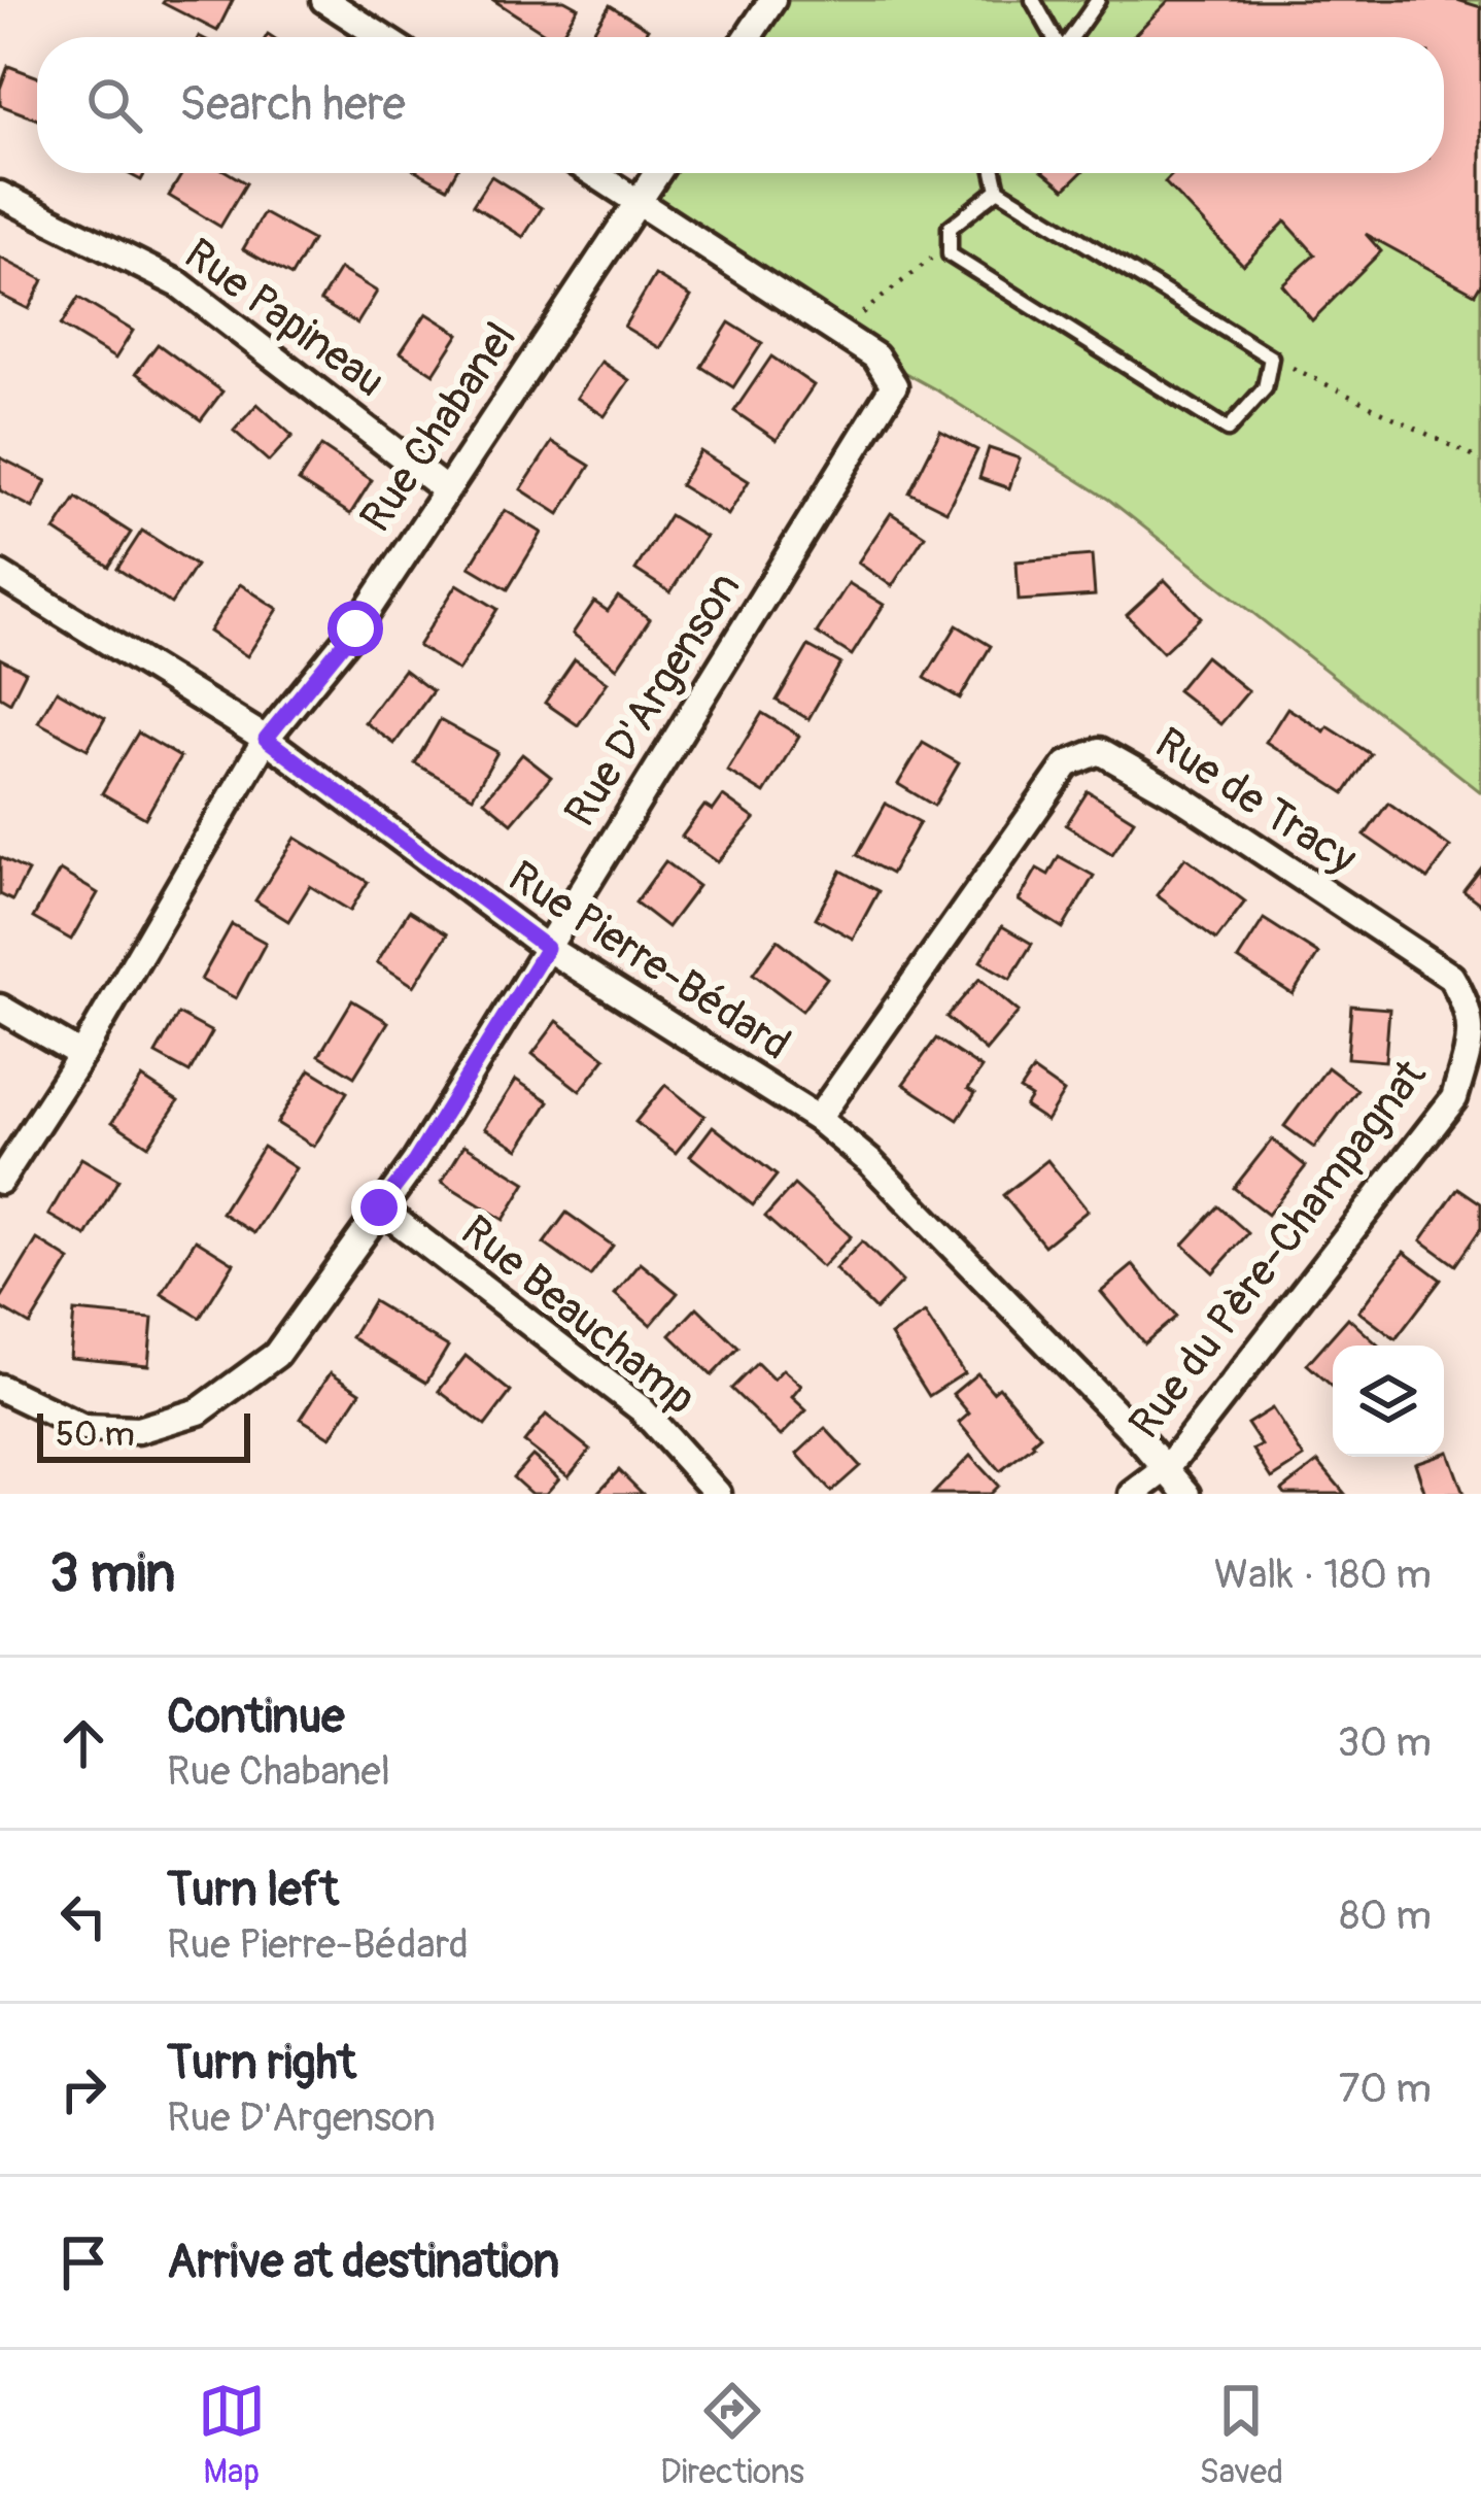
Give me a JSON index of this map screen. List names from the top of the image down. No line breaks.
{"streets":{"street":["Rue Papineau","Rue Chabanel","Rue D'Argenson","Rue de Tracy","Rue Pierre-Bédard","Rue du Père-Champagnat","Rue Beauchamp"]},"crossings":[["Rue Papineau","Rue Chabanel"],["Rue Chabanel","Rue Pierre-Bédard"],["Rue D'Argenson","Rue Pierre-Bédard"],["Rue D'Argenson","Rue Beauchamp"],["Rue de Tracy","Rue Pierre-Bédard"],["Rue de Tracy","Rue du Père-Champagnat"],["Rue Pierre-Bédard","Rue du Père-Champagnat"]],"scale_bar":"50 m","page":{"search":"Search here","scale":"50 m","heading":["3 min","Walk · 180 m"],"list":[["Continue","Rue Chabanel","30 m"],["Turn left","Rue Pierre-Bédard","80 m"],["Turn right","Rue D'Argenson","70 m"],"Arrive at destination"],"nav":["Map","Directions","Saved"]}}
